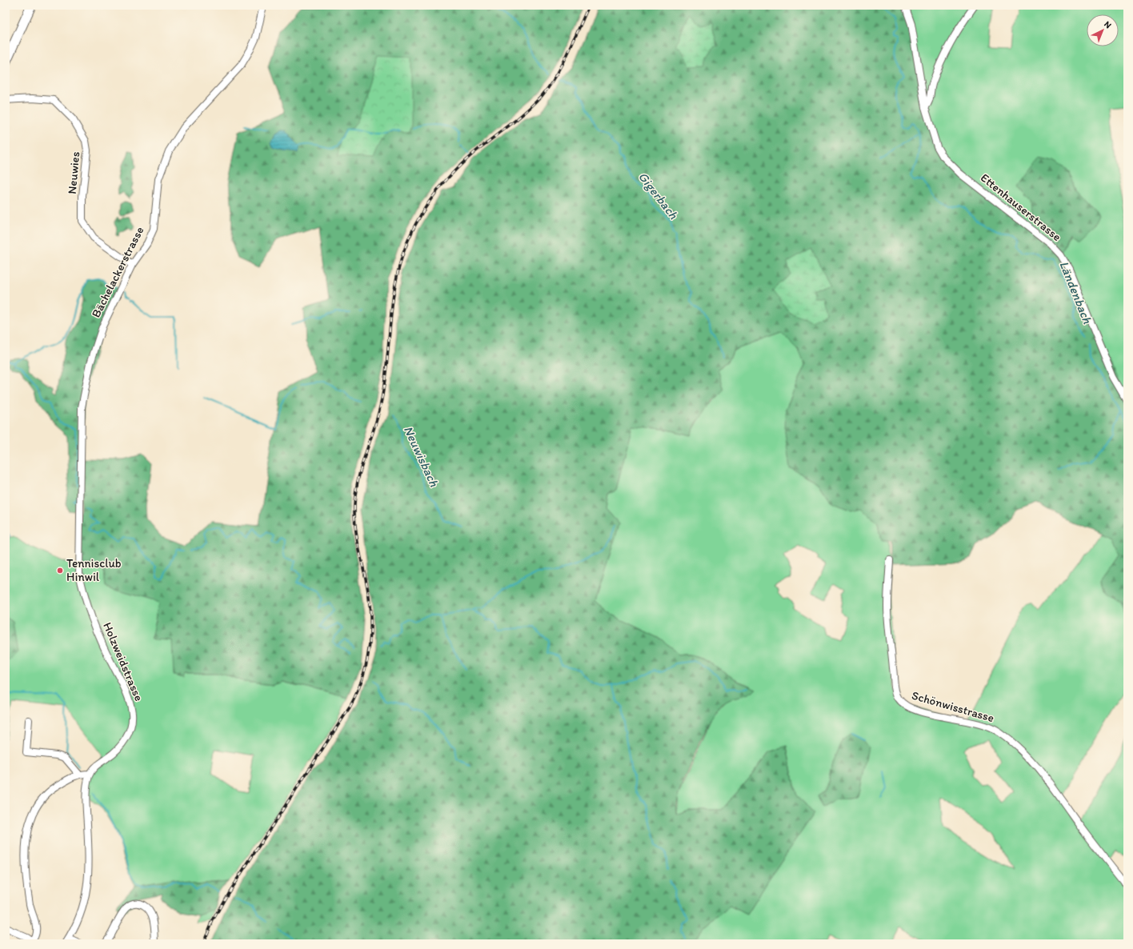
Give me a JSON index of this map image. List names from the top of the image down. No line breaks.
{"streets":{"street":["Neuwies","Ettenhauserstrasse","Bächelackerstrasse","Holzweidstrasse","Schönwisstrasse"]},"crossings":[["Neuwies","Bächelackerstrasse"],["Bächelackerstrasse","Holzweidstrasse"]],"water":["Gigerbach","Ländenbach","Neuwisbach"],"places":["Tennisclub Hinwil"],"north":"top right"}
